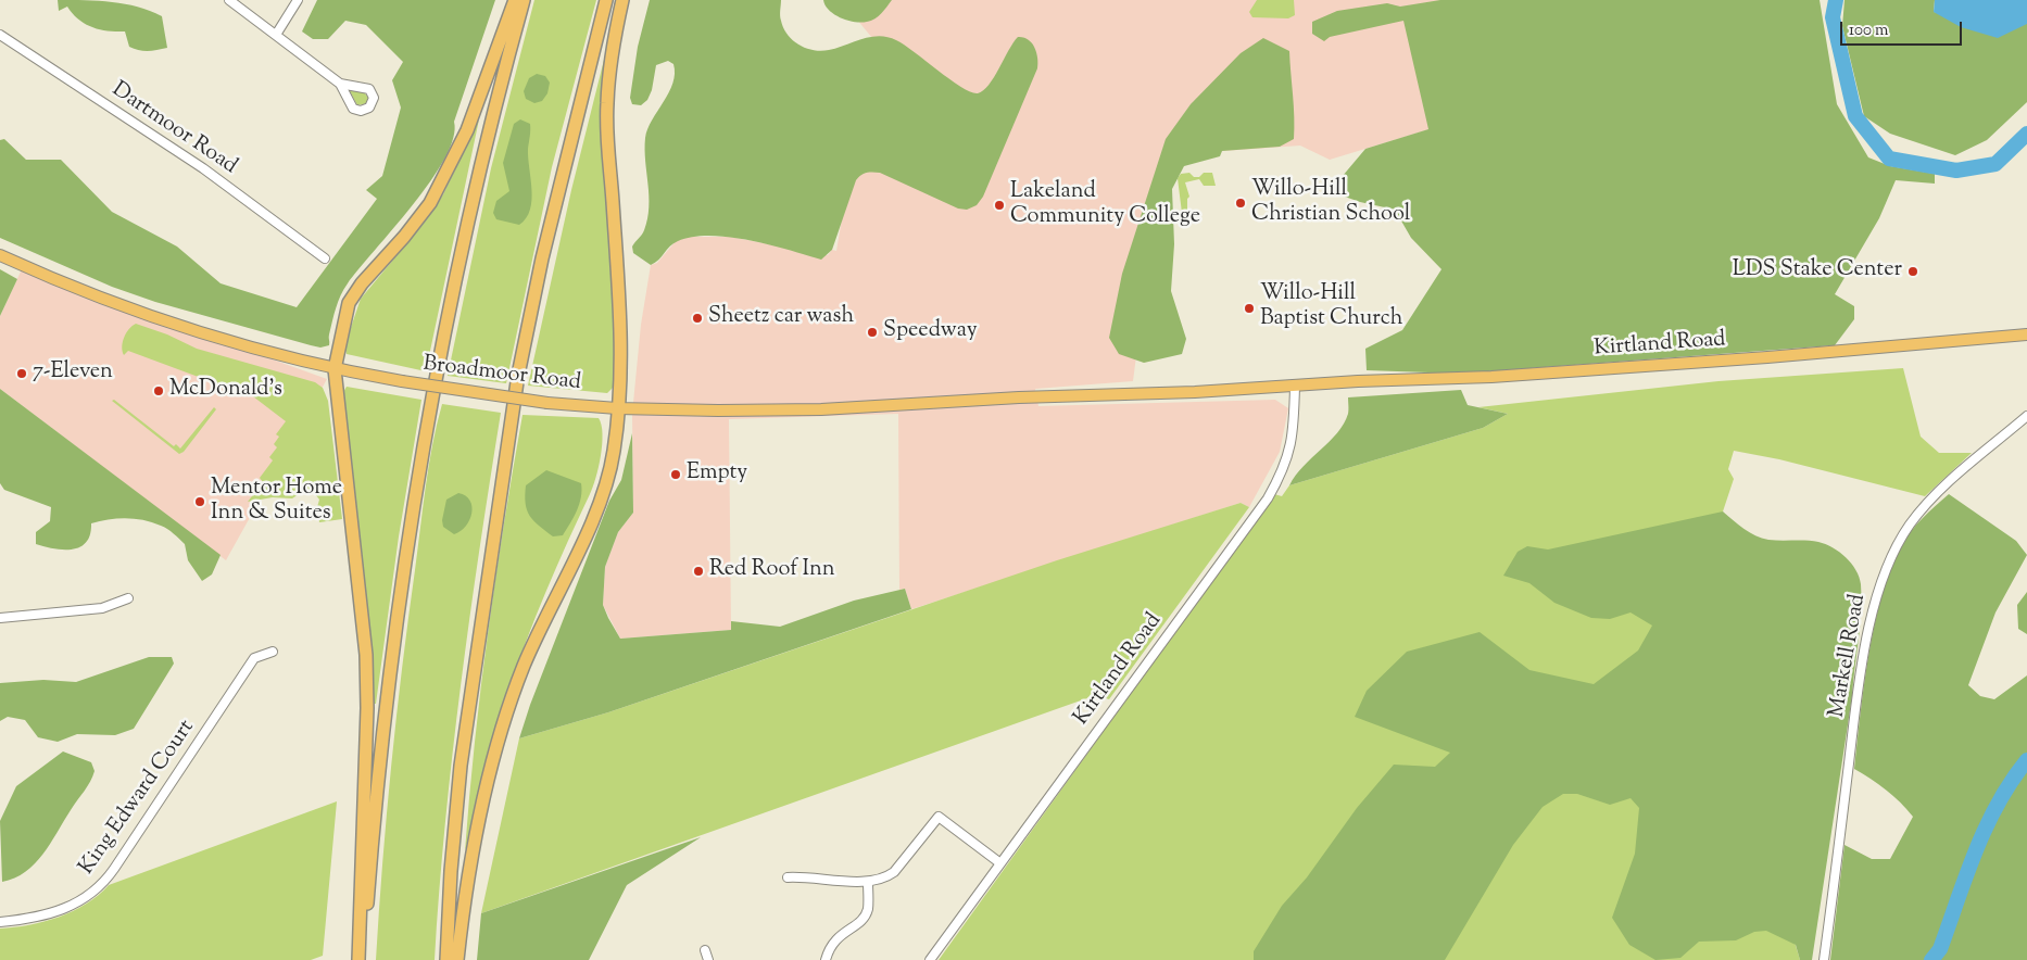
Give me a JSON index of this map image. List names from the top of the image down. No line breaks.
{"streets":{"main road":["Kirtland Road","Broadmoor Road"],"street":["Dartmoor Road","Markell Road","King Edward Court"]},"crossings":[["Kirtland Road","Broadmoor Road"]],"places":["Willo-Hill Christian School","Lakeland Community College","LDS Stake Center","Willo-Hill Baptist Church","Sheetz car wash","Speedway","7-Eleven","McDonald's","Empty","Mentor Home Inn & Suites","Red Roof Inn"],"scale_bar":"100 m"}
